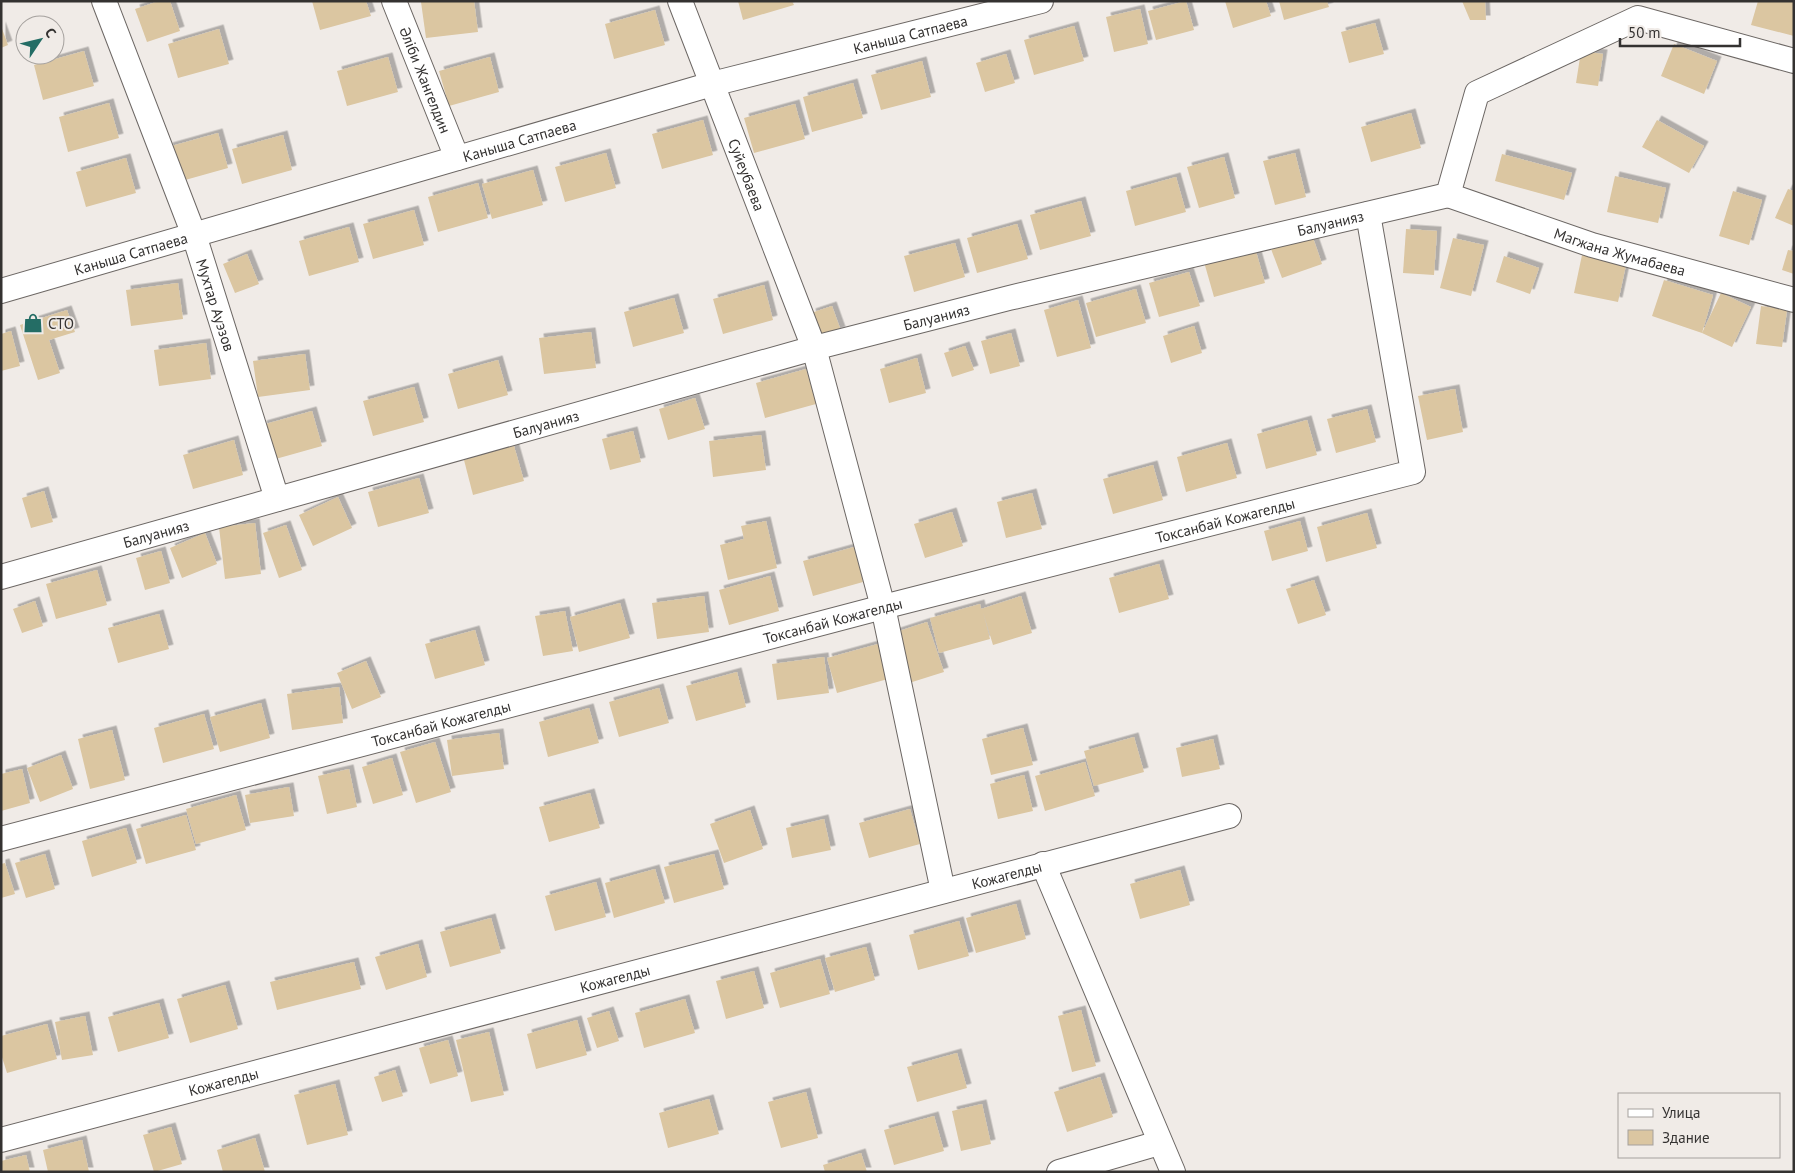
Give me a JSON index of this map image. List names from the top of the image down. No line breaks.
{"streets":{"street":["Каныша Сатпаева","Әліби Жангелдин","Суйеубаева","Балуанияз","Магжана Жумабаева","Мухтар Ауэзов","Токсанбай Кожагелды","Кожагелды"]},"crossings":[["Каныша Сатпаева","Әліби Жангелдин"],["Каныша Сатпаева","Суйеубаева"],["Каныша Сатпаева","Мухтар Ауэзов"],["Суйеубаева","Балуанияз"],["Суйеубаева","Токсанбай Кожагелды"],["Суйеубаева","Кожагелды"],["Балуанияз","Магжана Жумабаева"],["Балуанияз","Мухтар Ауэзов"],["Балуанияз","Токсанбай Кожагелды"]],"places":{"shop":["CTO"]},"legend":["Улица","Здание"],"scale_bar":"50 m","north":"top right"}
